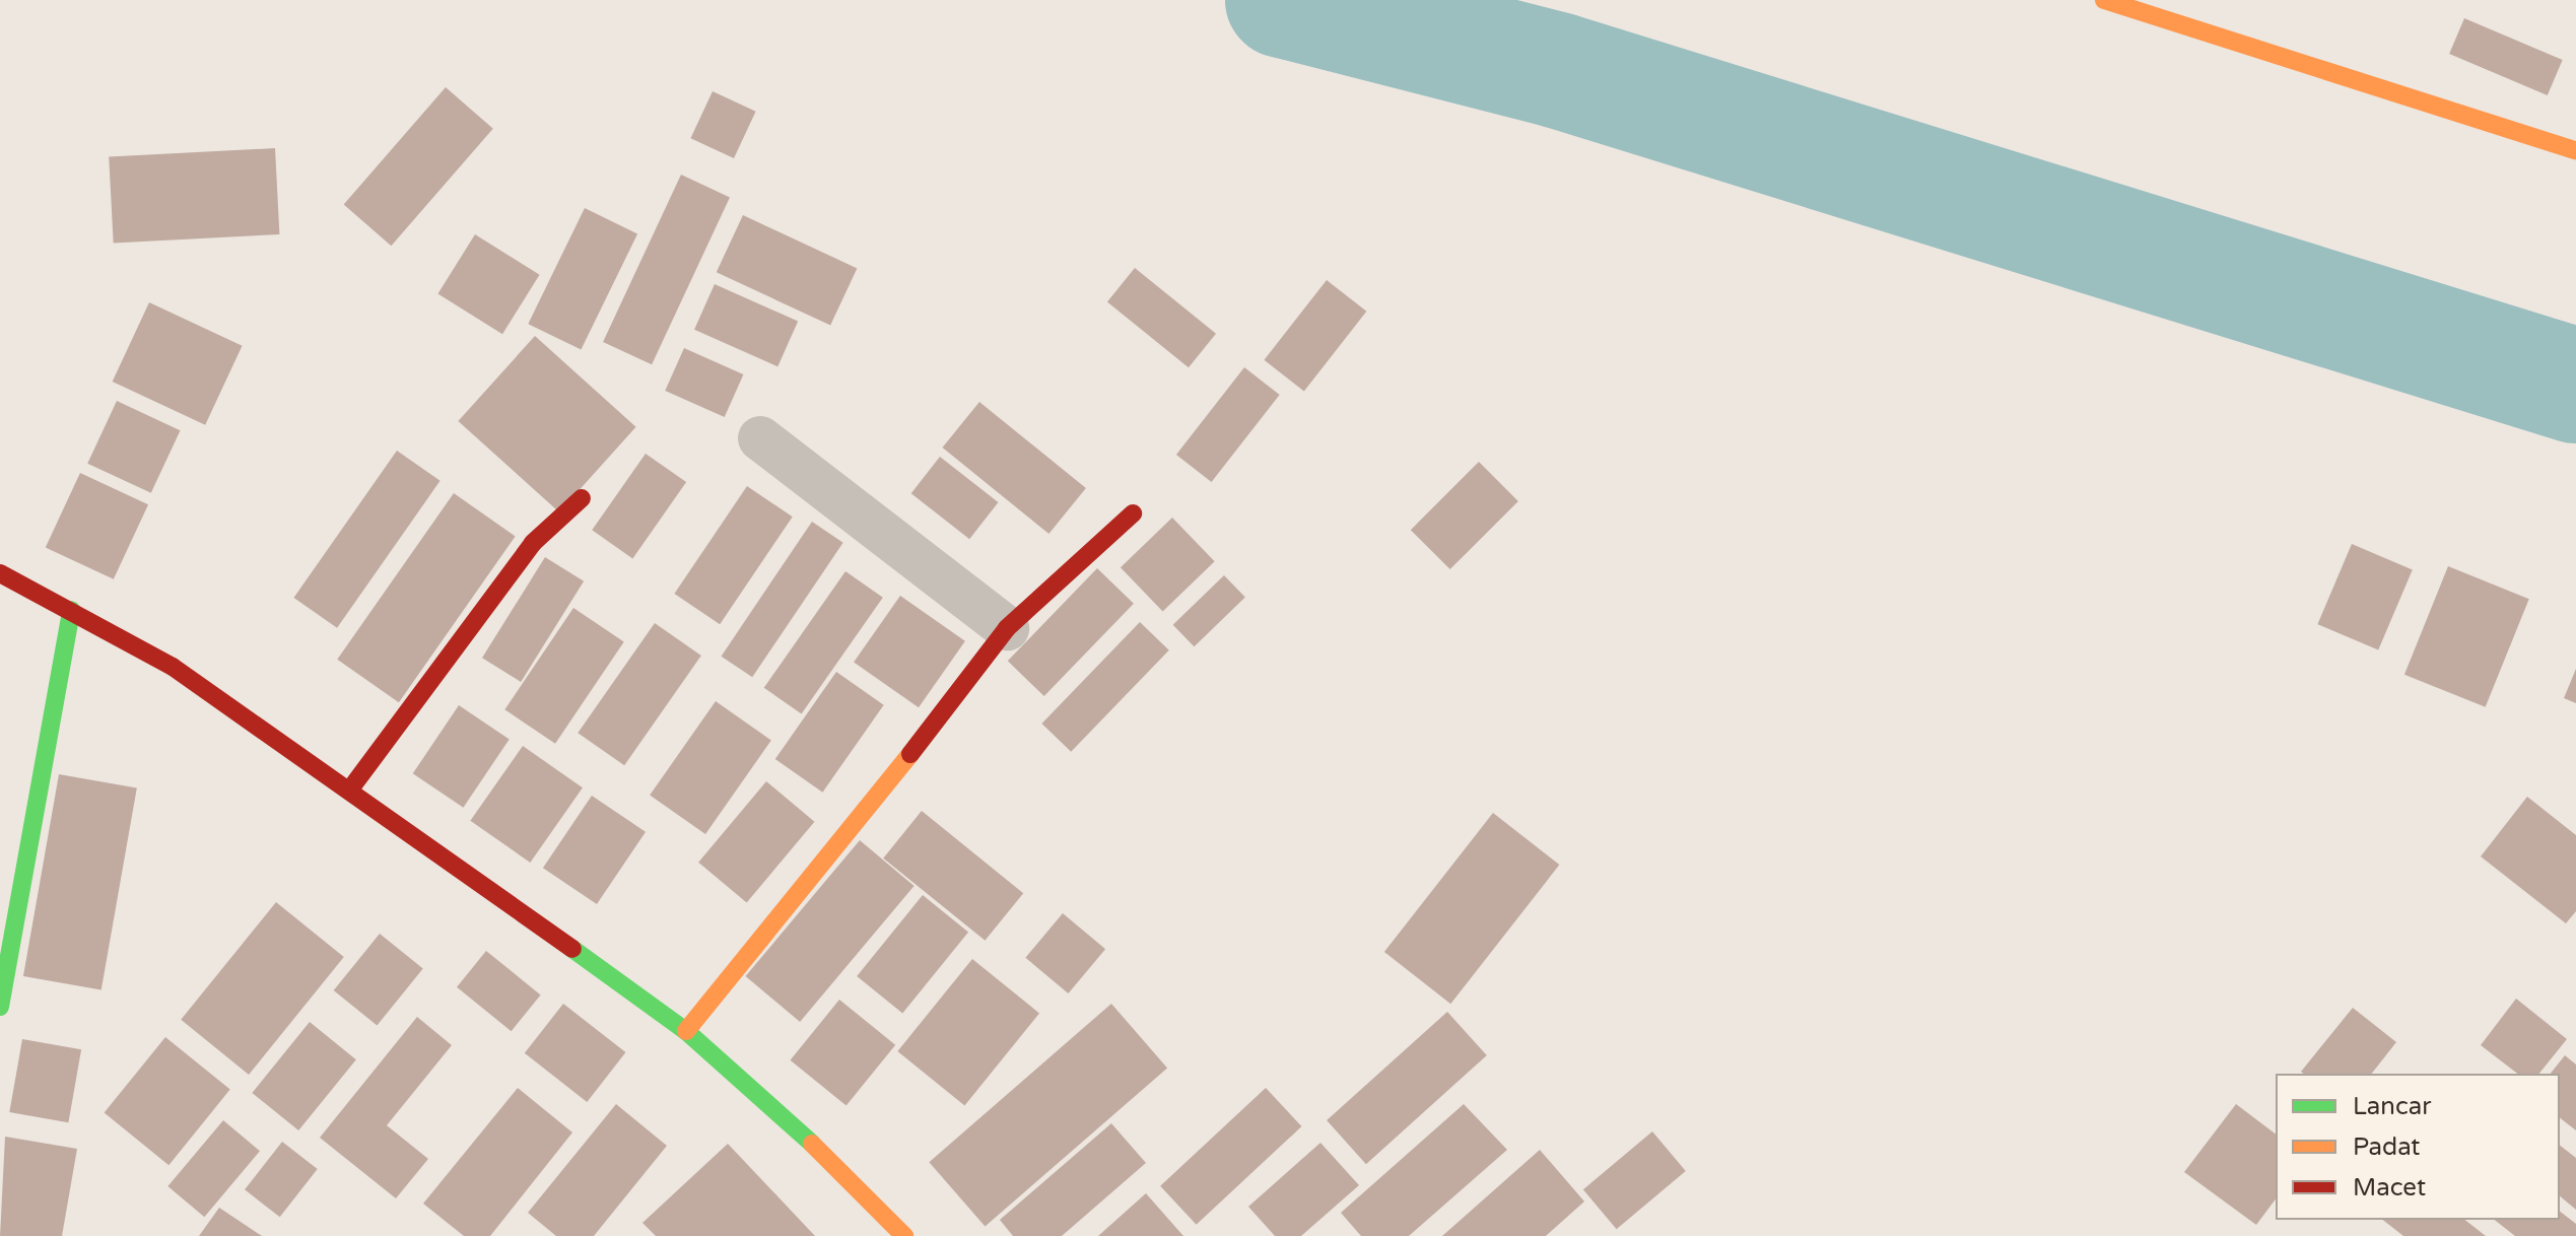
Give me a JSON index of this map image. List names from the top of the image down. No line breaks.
{"legend":["Lancar","Padat","Macet"]}
